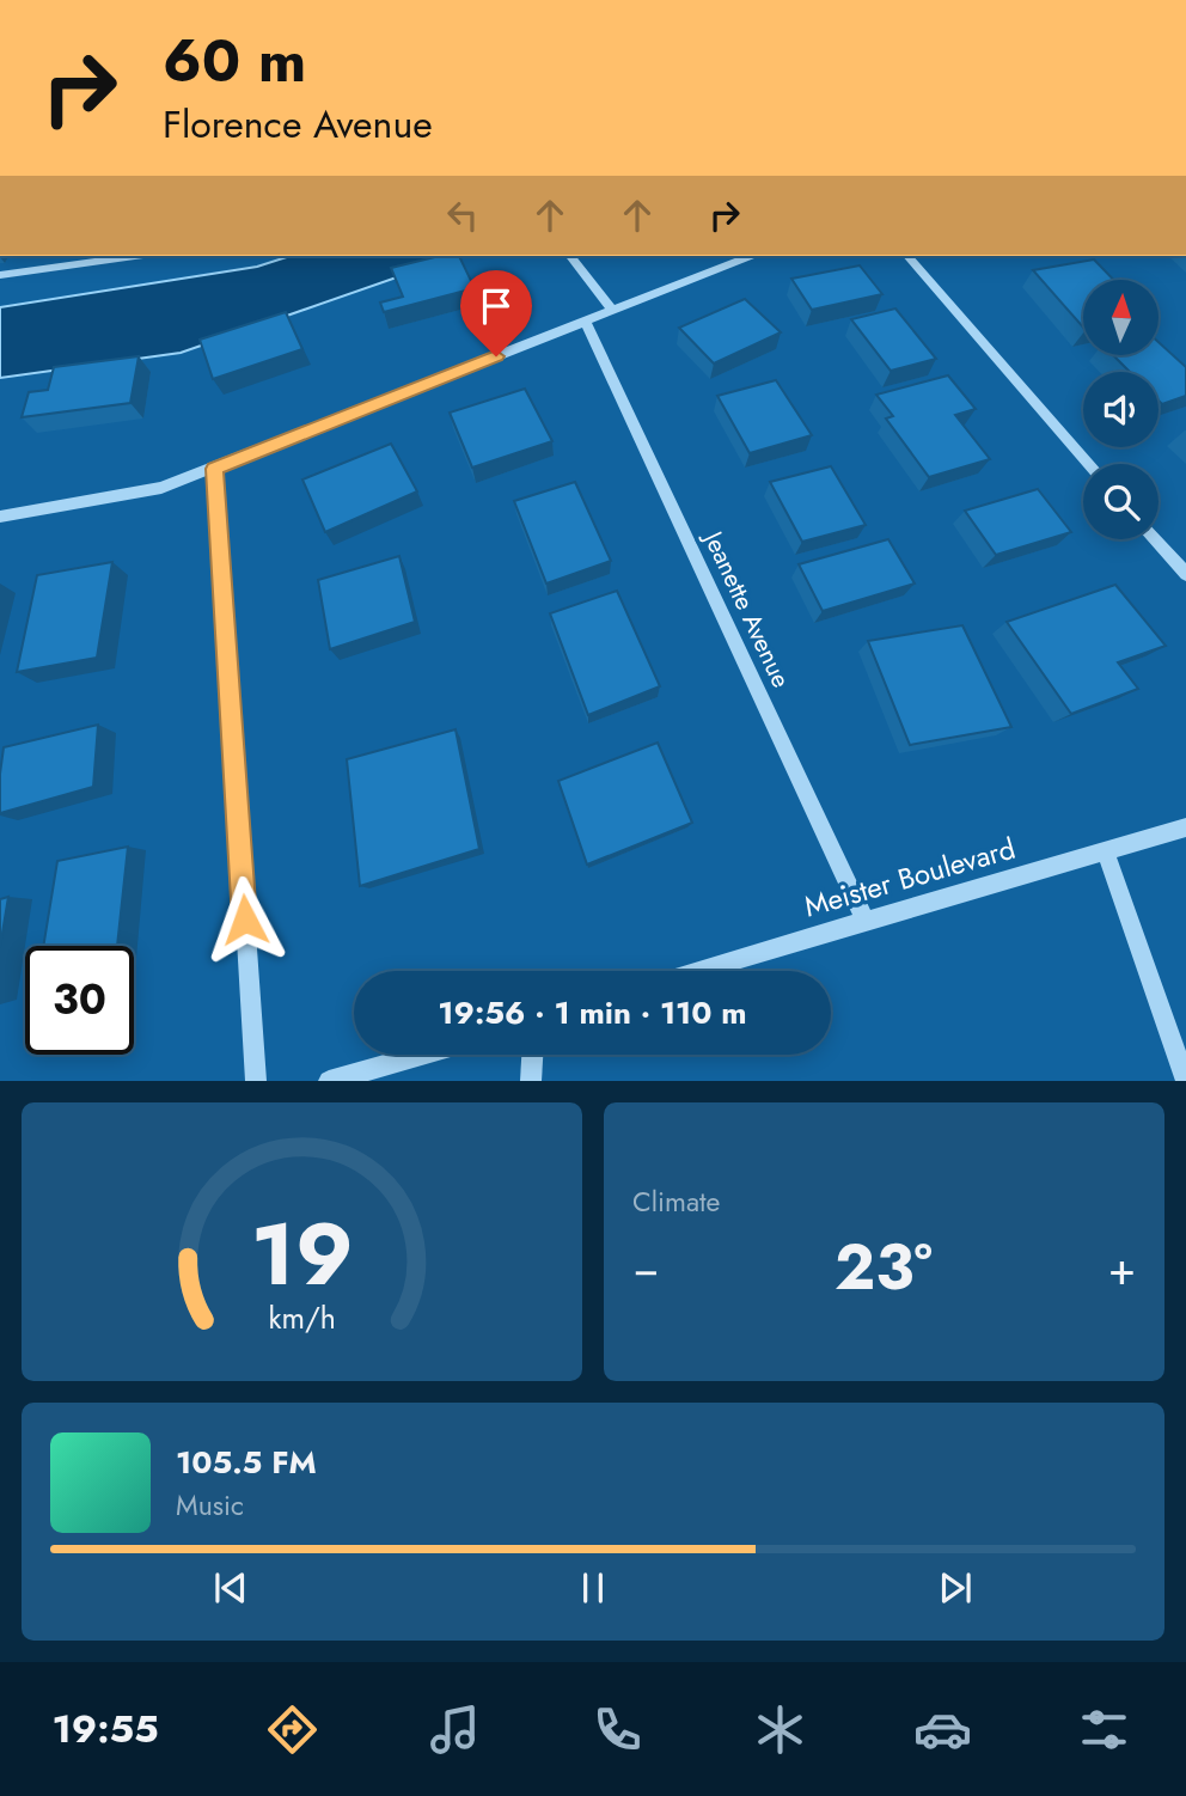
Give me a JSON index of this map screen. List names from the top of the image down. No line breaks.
{"streets":{"street":["Jeanette Avenue","Meister Boulevard"]},"crossings":[["Jeanette Avenue","Meister Boulevard"]],"north":"top","page":{"turn":["60 m","Florence Avenue"],"limit":"30","trip":"19:56 · 1 min · 110 m","tile":"Climate","heat":["−","23°","+"],"song":["105.5 FM","Music"],"tabs":"19:55","gauge":["19","km/h"]}}
